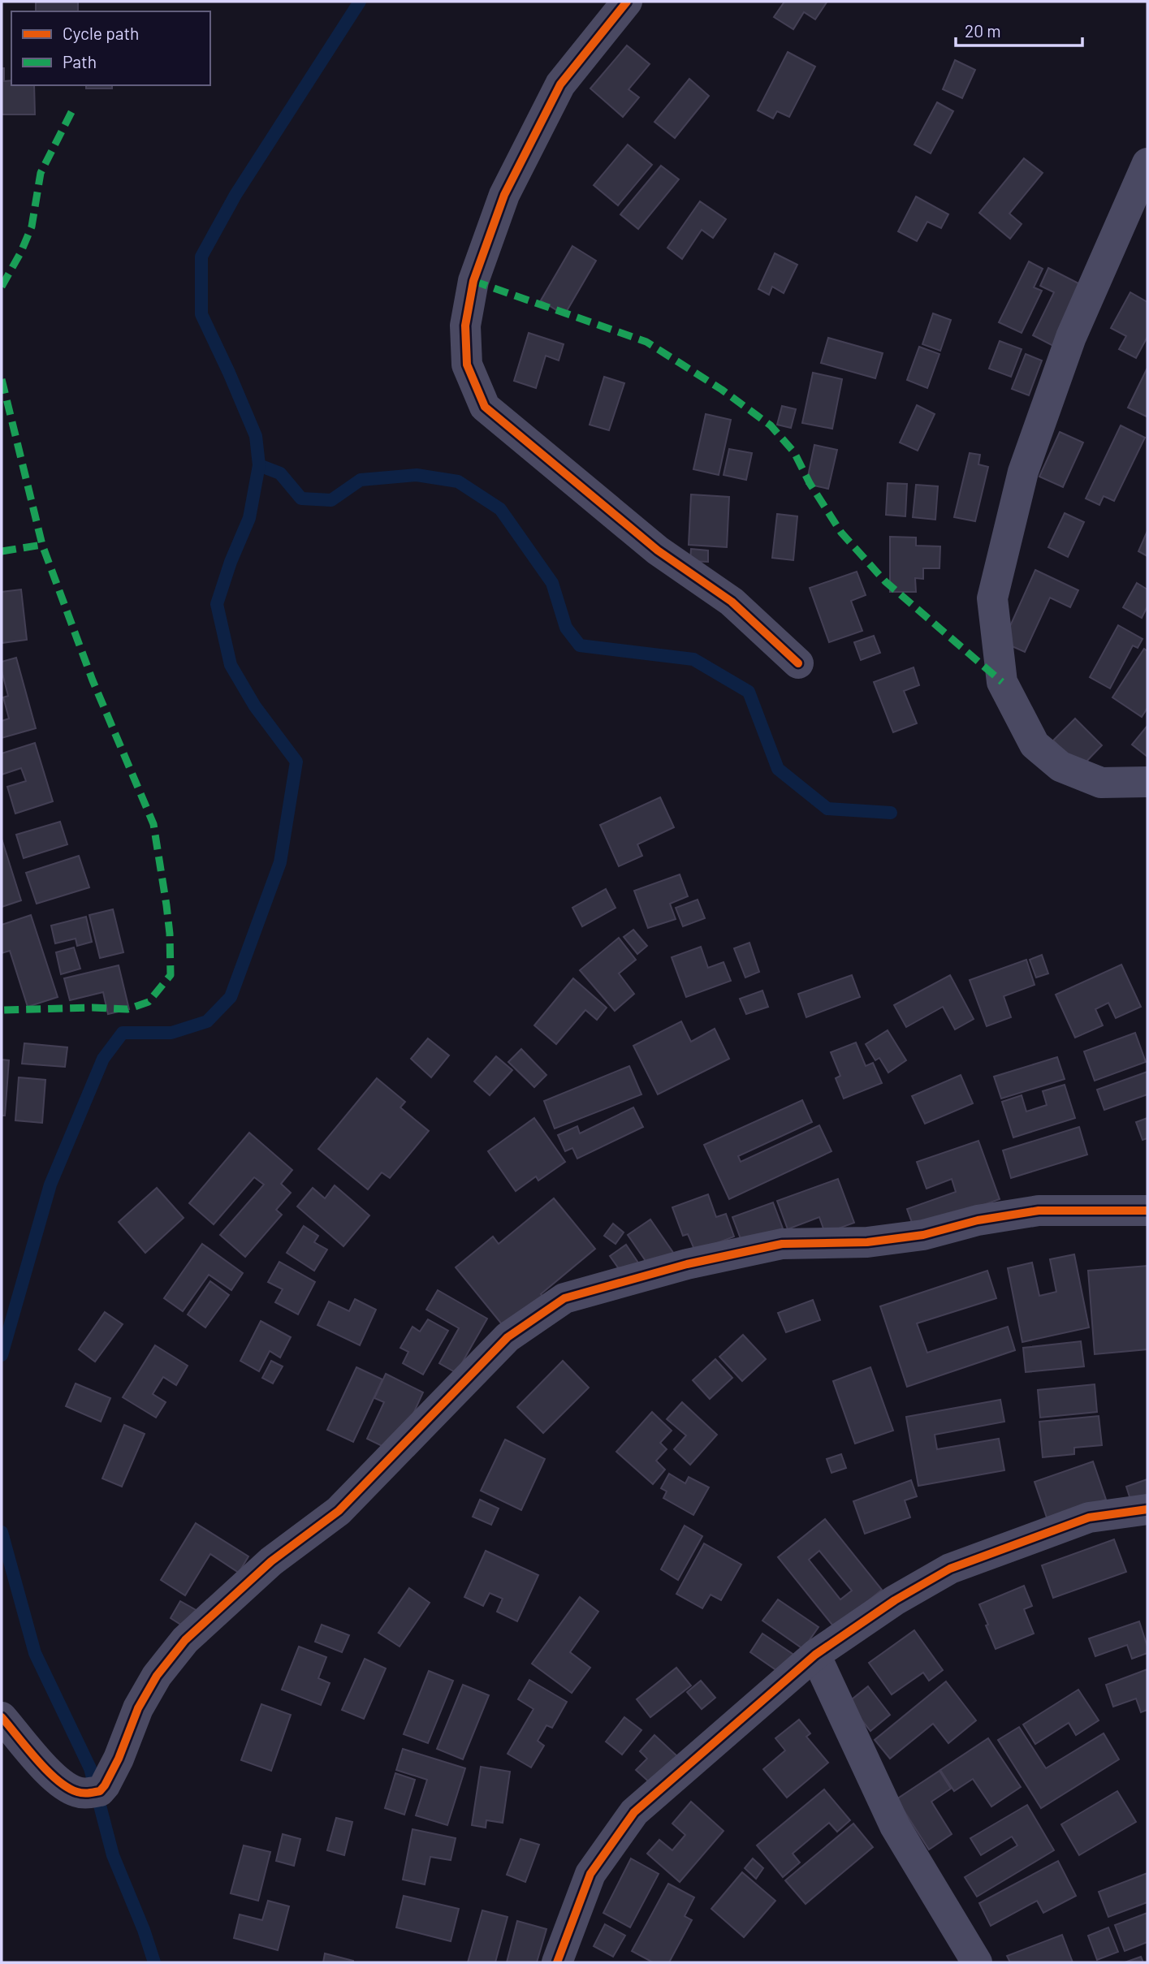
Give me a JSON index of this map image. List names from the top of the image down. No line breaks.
{"legend":["Cycle path","Path"],"scale_bar":"20 m"}
